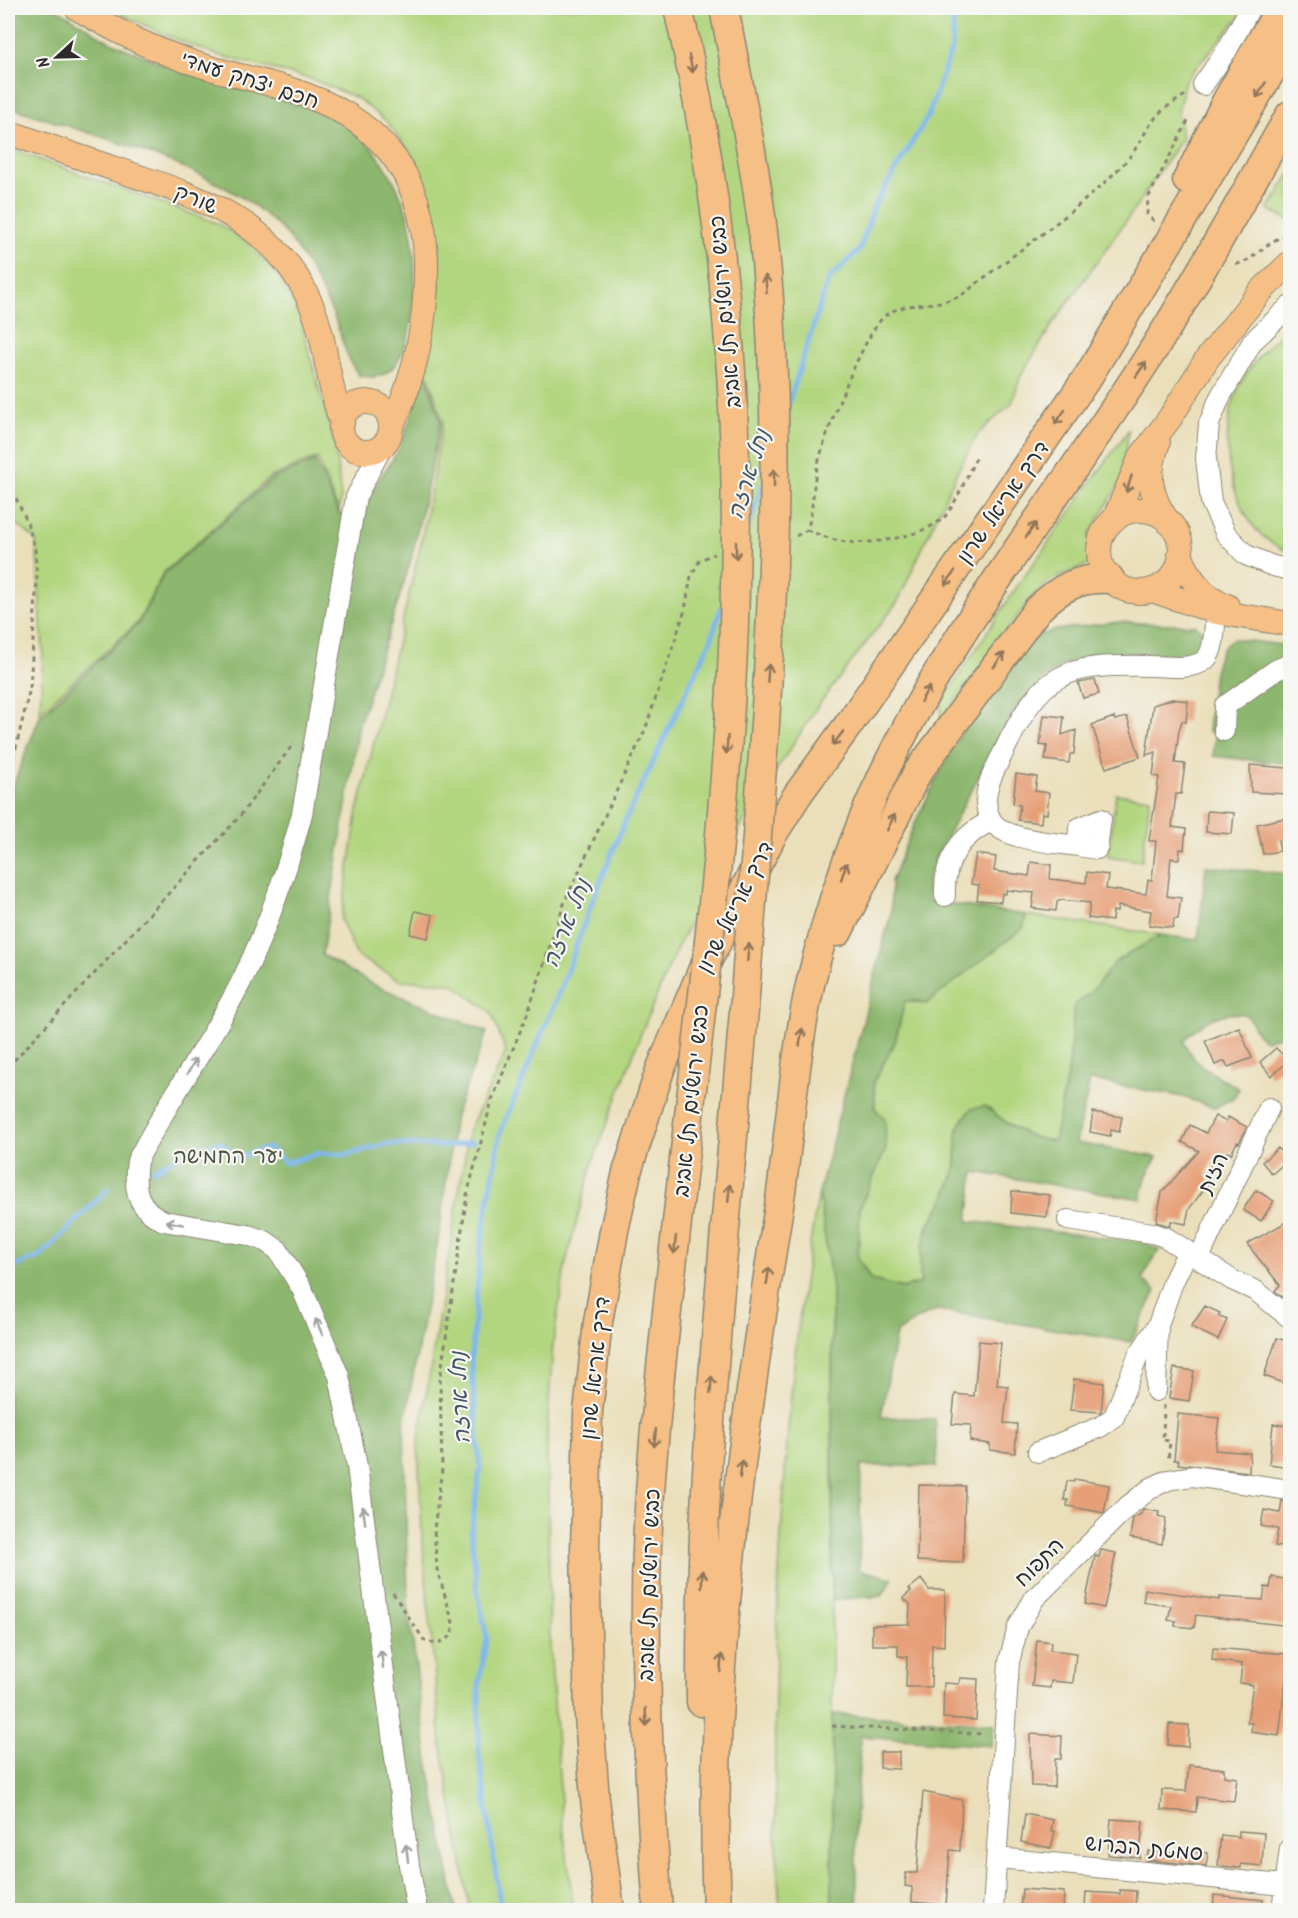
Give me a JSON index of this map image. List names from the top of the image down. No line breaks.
{"streets":{"highway":["כביש ירושלים תל אביב","דרך אריאל שרון"],"main road":["חכם יצחק עמדי","שורק"],"street":["הזית","התפוח","סמטת הברוש"]},"crossings":[["התפוח","סמטת הברוש"]],"water":["נחל ארזה"],"parks":["יער החמישה"],"north":"left"}
